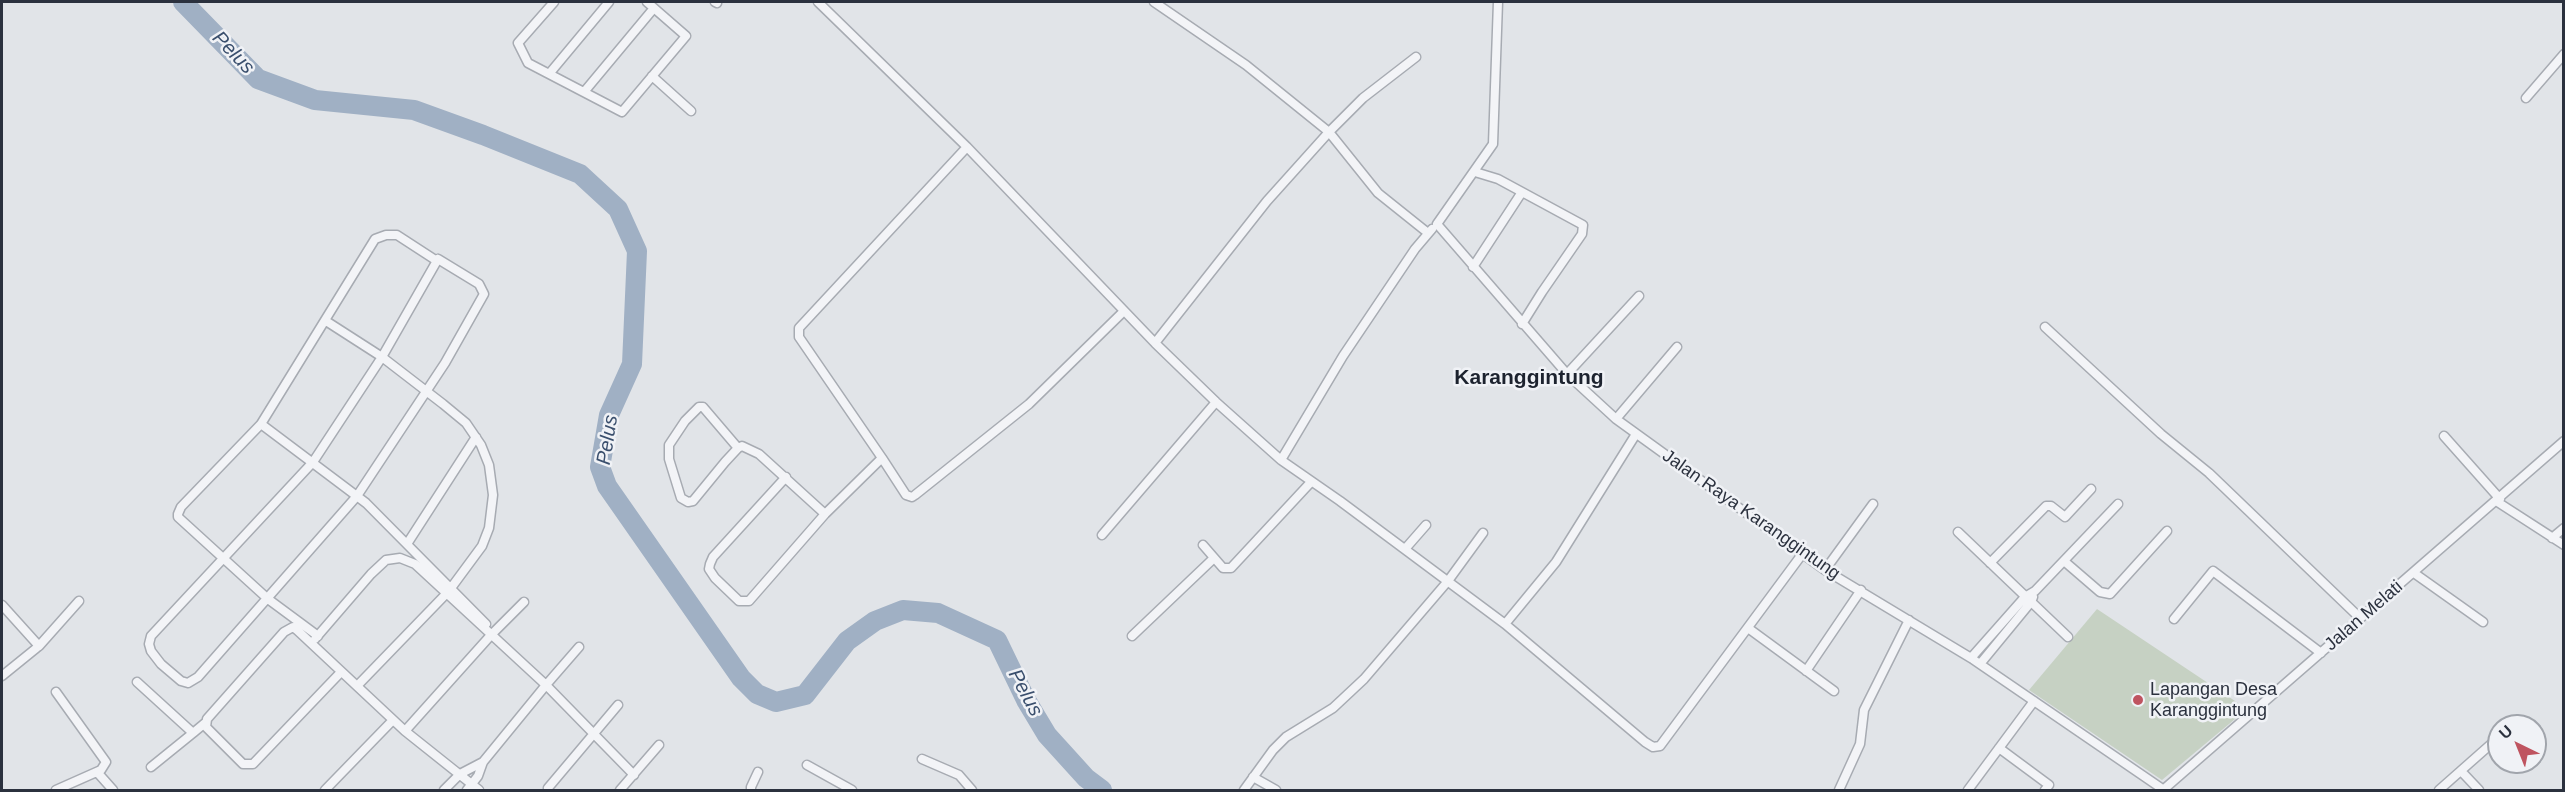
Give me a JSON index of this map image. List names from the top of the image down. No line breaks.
{"streets":{"street":["Jalan Raya Karanggintung","Jalan Melati"]},"crossings":[["Jalan Raya Karanggintung","Jalan Melati"]],"districts":["Karanggintung"],"water":["Pelus"],"places":["Lapangan Desa Karanggintung"],"north":"top left"}
